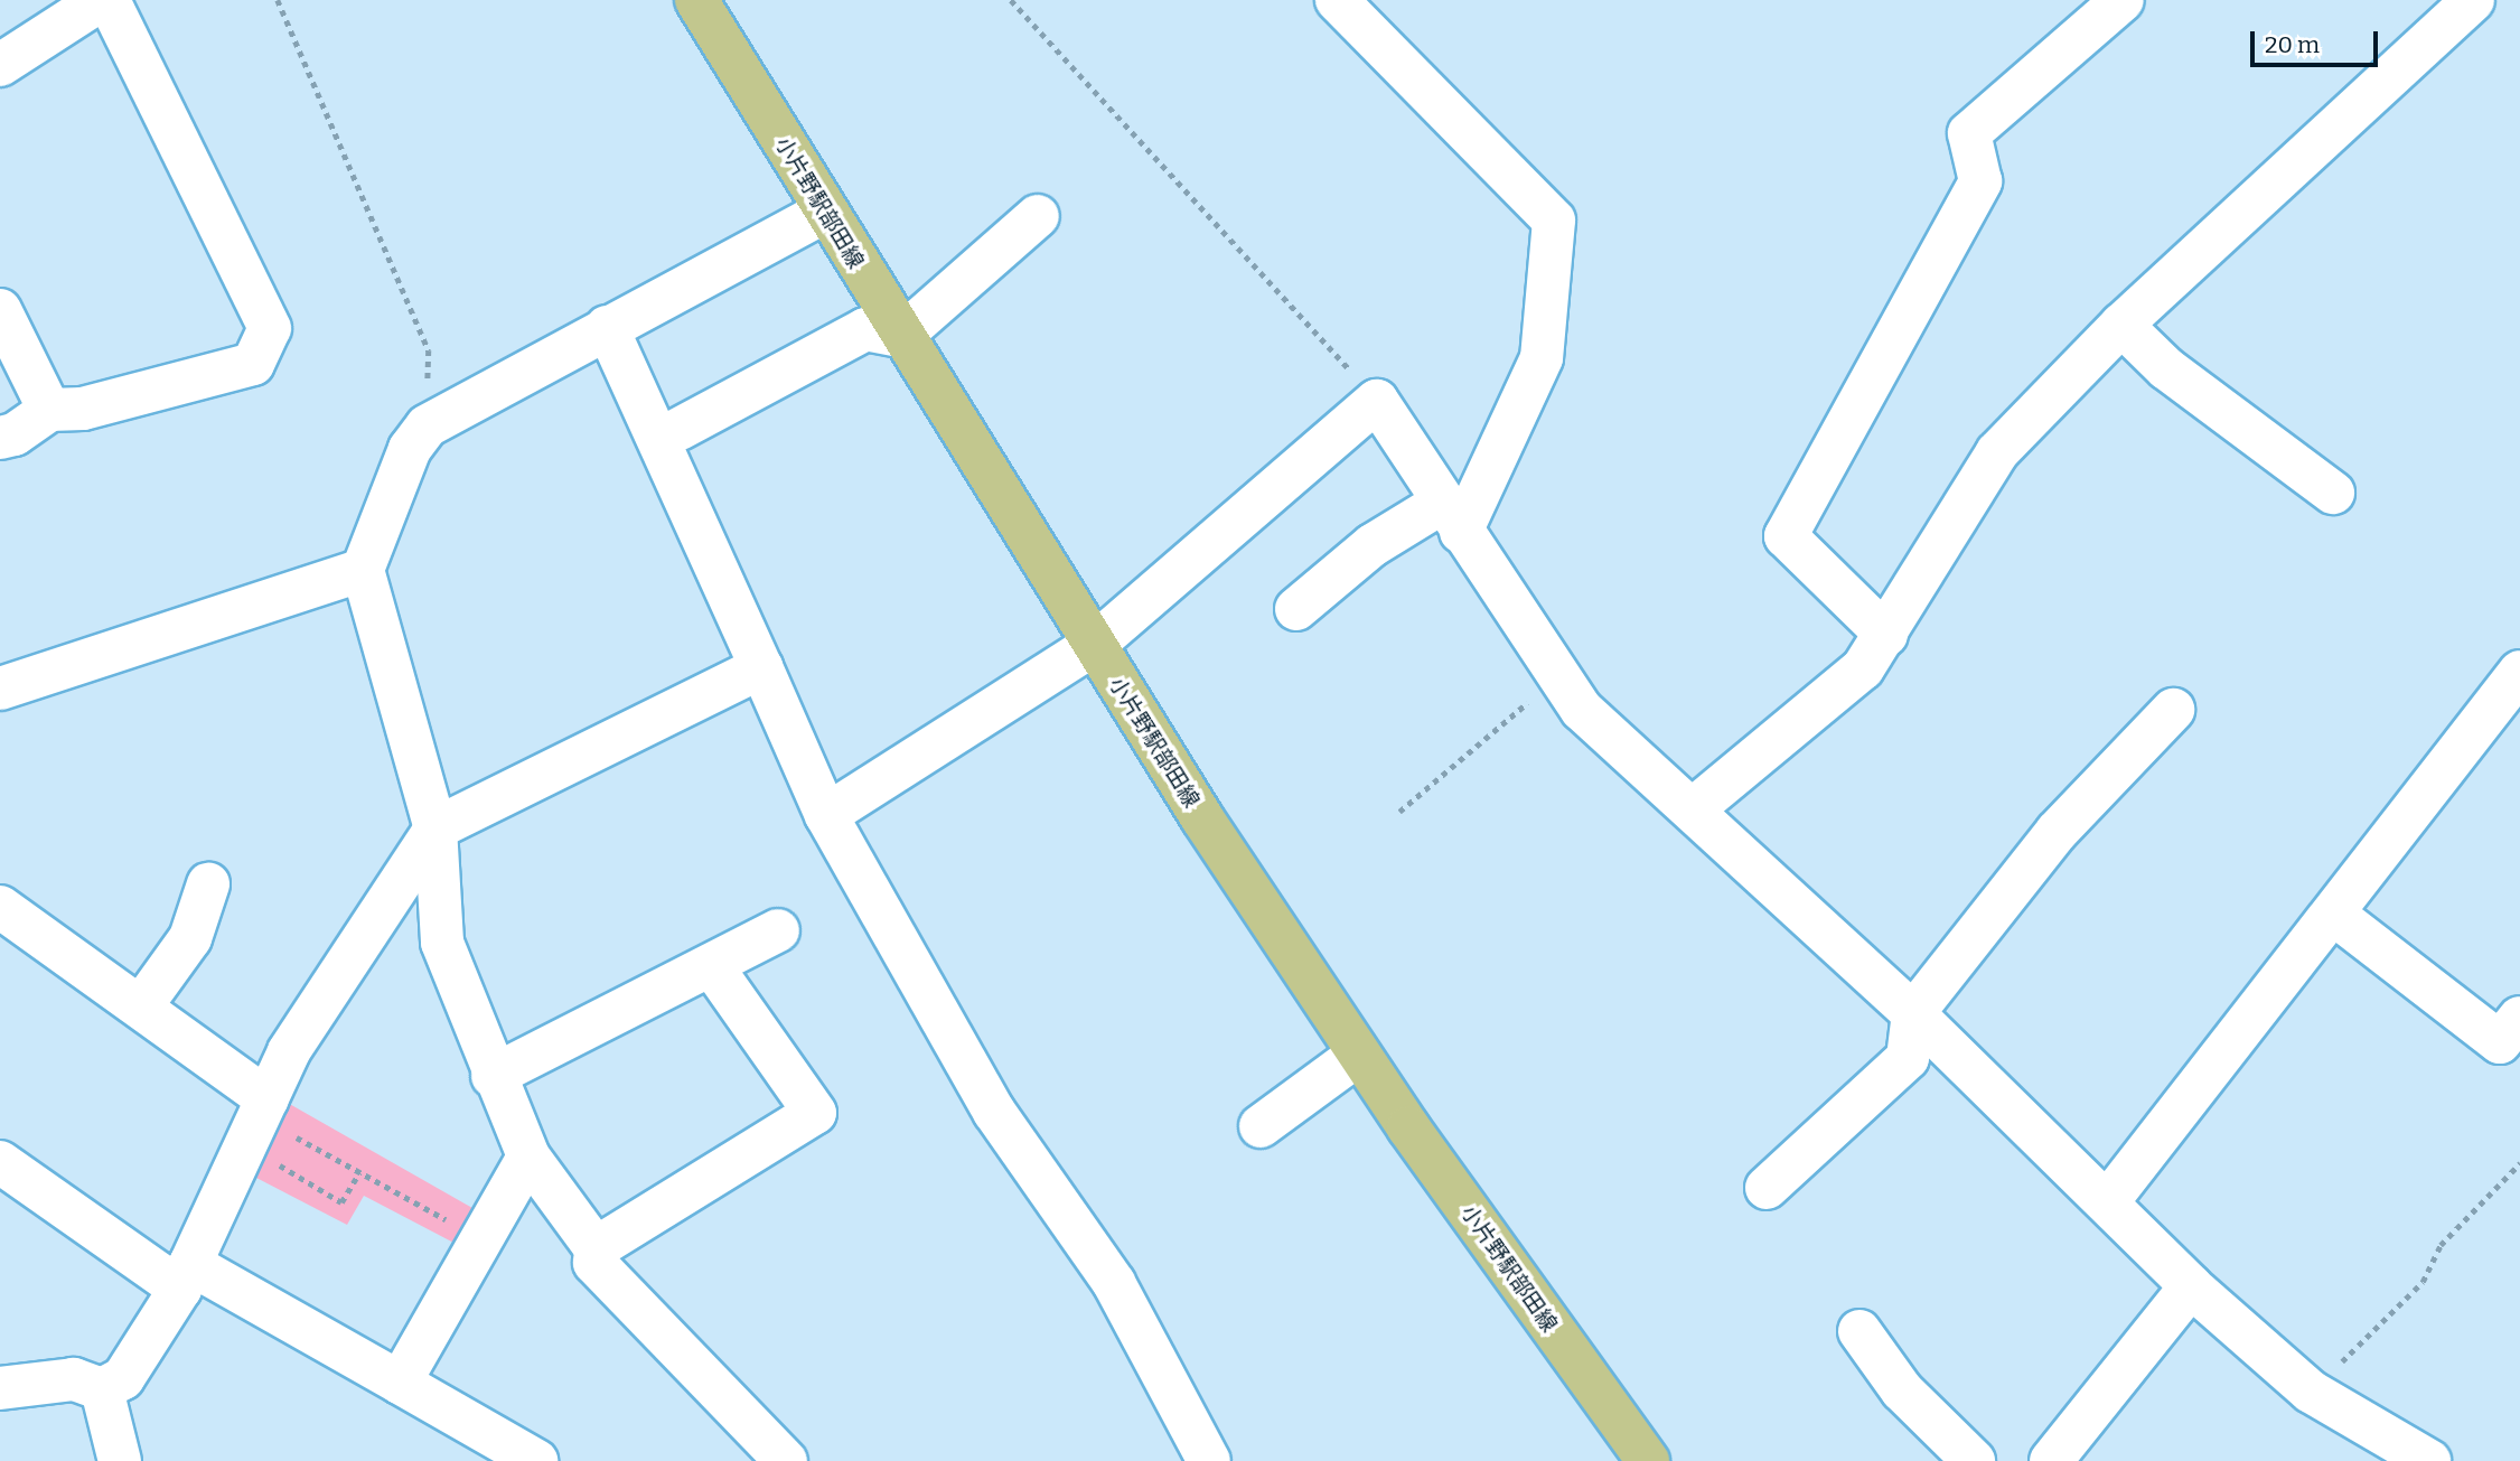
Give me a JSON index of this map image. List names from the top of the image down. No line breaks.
{"streets":{"main road":["小片野駅部田線"]},"scale_bar":"20 m"}
